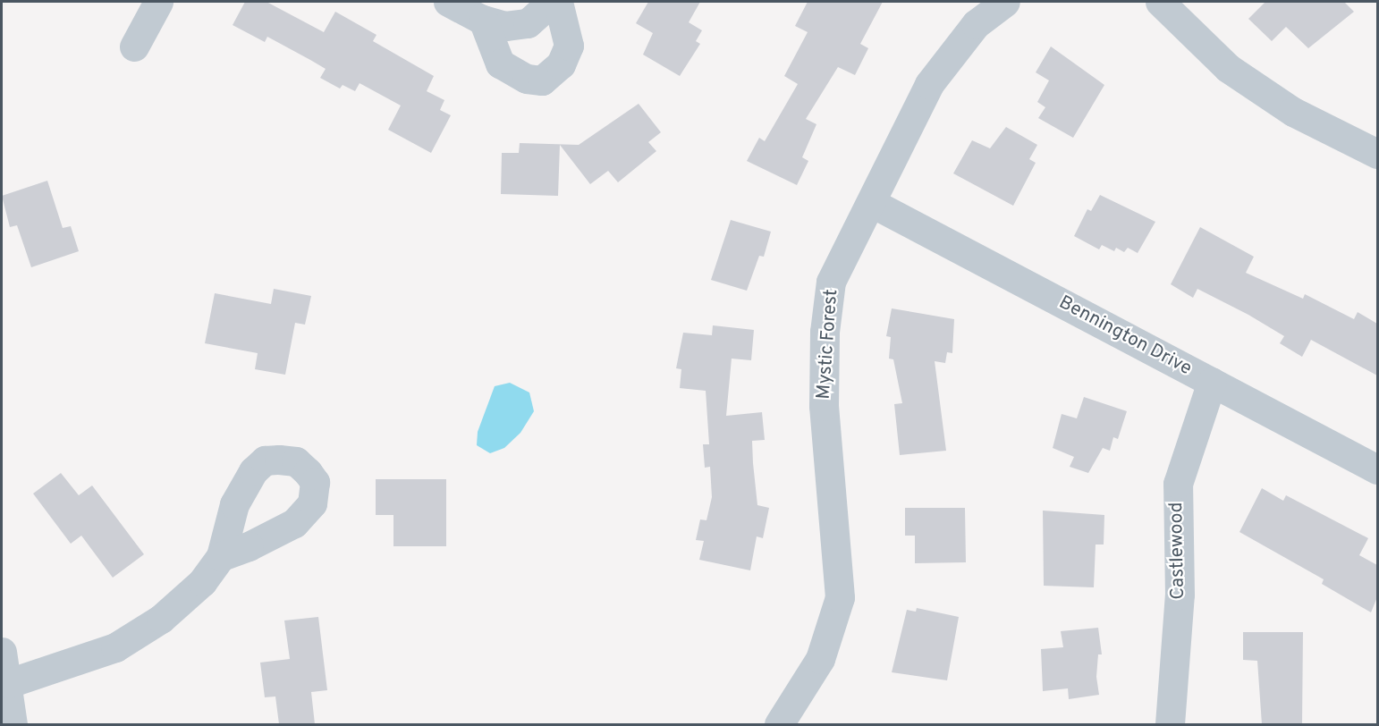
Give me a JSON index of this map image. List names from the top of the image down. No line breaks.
{"streets":{"street":["Bennington Drive","Mystic Forest","Castlewood"]},"crossings":[["Bennington Drive","Mystic Forest"],["Bennington Drive","Castlewood"]]}
